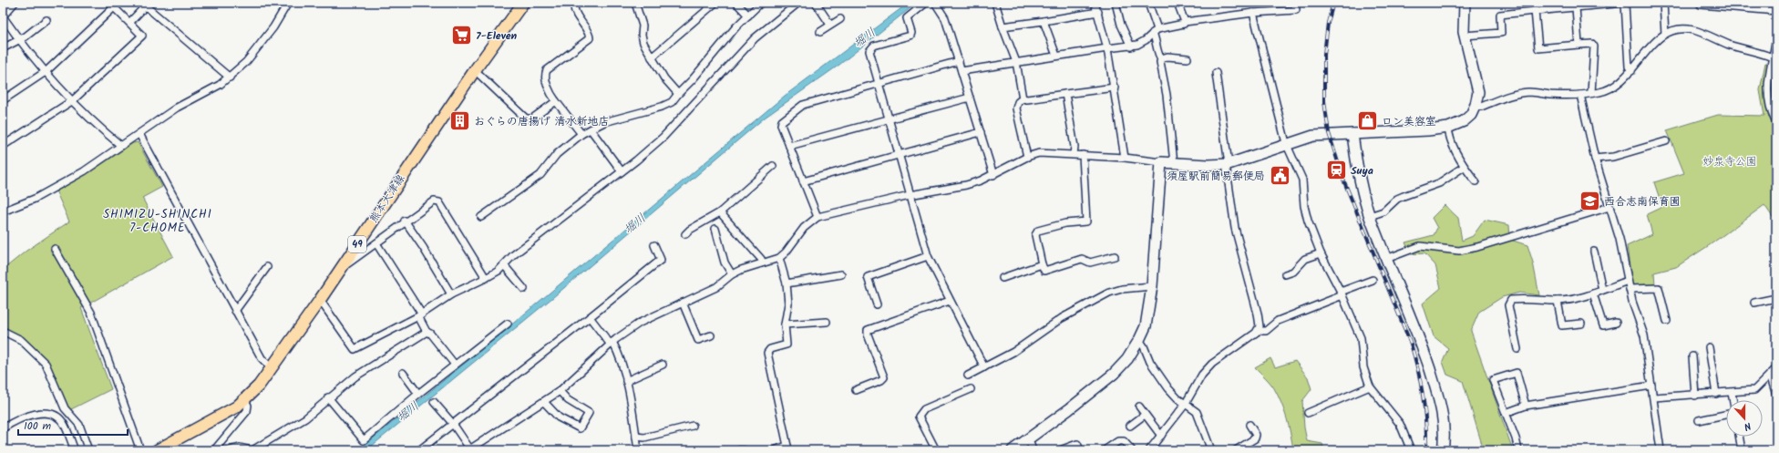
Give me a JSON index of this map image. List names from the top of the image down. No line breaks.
{"streets":{"main road":["熊本大津線","49"]},"districts":["SHIMIZU-SHINCHI 7-CHOME"],"water":["堀川"],"parks":["妙泉寺公園"],"places":{"supermarket":["7-Eleven"],"building":["おぐらの唐揚げ 清水新地店"],"shop":["ロン美容室"],"station":["Suya"],"public building":["須屋駅前簡易郵便局"],"school or university":["西合志南保育園"]},"scale_bar":"100 m","north":"bottom"}
